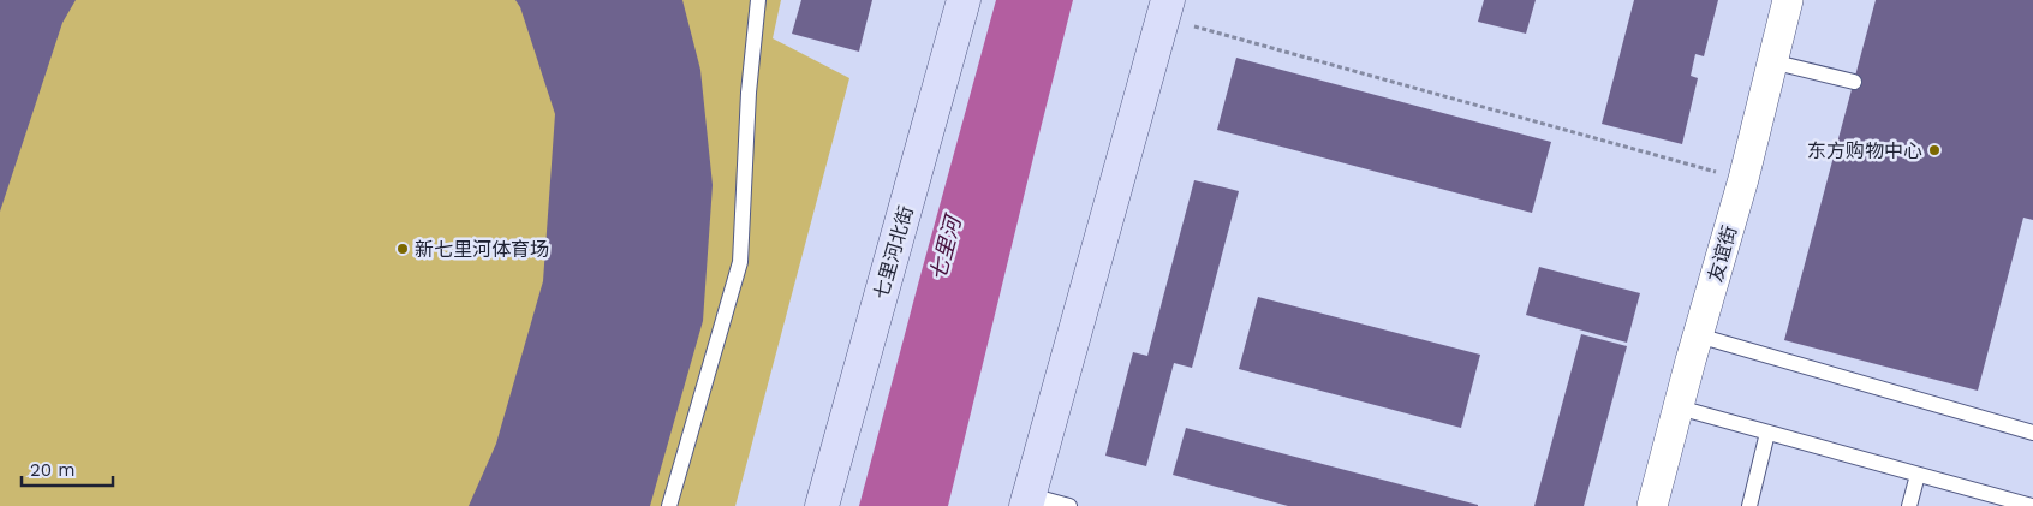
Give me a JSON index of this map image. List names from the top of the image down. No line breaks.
{"streets":{"street":["七里河北街","友谊街"]},"water":["七里河"],"places":["东方购物中心","新七里河体育场"],"scale_bar":"20 m"}
